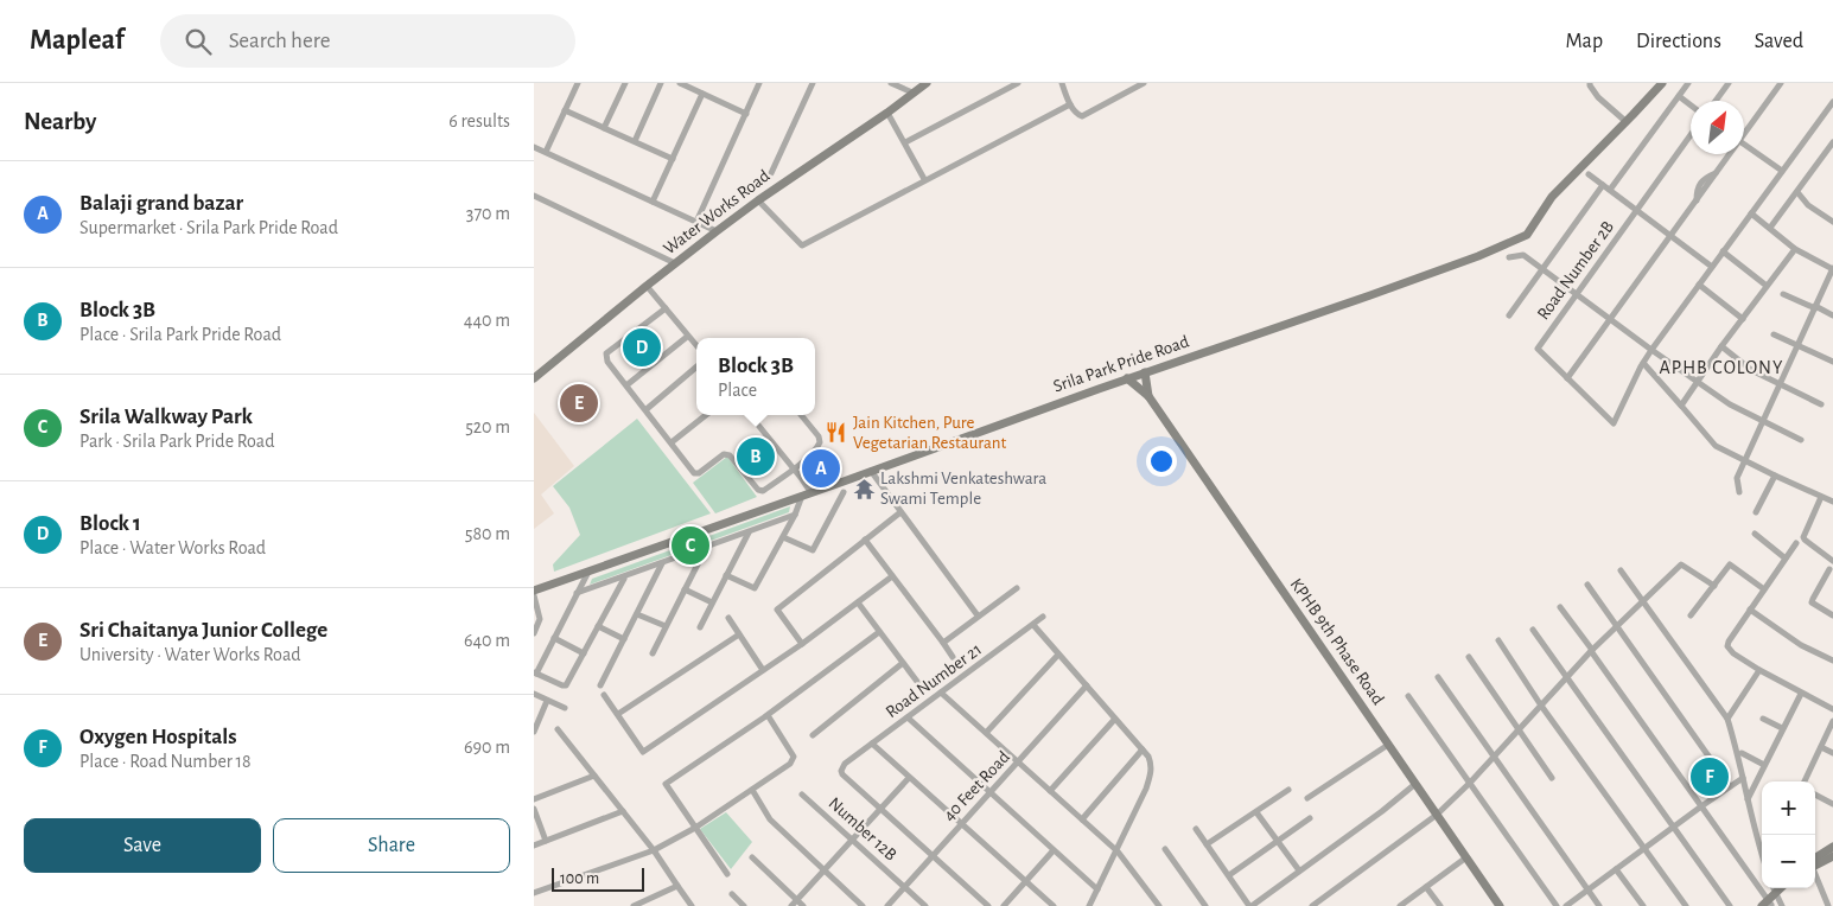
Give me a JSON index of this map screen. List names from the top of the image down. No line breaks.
{"streets":{"street":["Water Works Road","Road Number 2B","Srila Park Pride Road","KPHB 9th Phase Road","Road Number 21","40 Feet Road","Number 12B"]},"crossings":[["Srila Park Pride Road","KPHB 9th Phase Road"],["40 Feet Road","Number 12B"]],"districts":["APHB COLONY"],"places":{"restaurant":["Jain Kitchen, Pure Vegetarian Restaurant"],"temple":["Lakshmi Venkateshwara Swami Temple"]},"scale_bar":"100 m","north":"top right","page":{"header":"Mapleaf","search":"Search here","nav":["Map","Directions","Saved"],"heading":["Nearby","6 results"],"list":[{"mark":"A","name":"Balaji grand bazar","note":"Supermarket · Srila Park Pride Road","value":"370 m"},{"mark":"B","name":"Block 3B","note":"Place · Srila Park Pride Road","value":"440 m"},{"mark":"C","name":"Srila Walkway Park","note":"Park · Srila Park Pride Road","value":"520 m"},{"mark":"D","name":"Block 1","note":"Place · Water Works Road","value":"580 m"},{"mark":"E","name":"Sri Chaitanya Junior College","note":"University · Water Works Road","value":"640 m"},{"mark":"F","name":"Oxygen Hospitals","note":"Place · Road Number 18","value":"690 m"}],"pins":["D","E","B","A","C","F"],"popup":["Block 3B","Place"],"map_buttons":["+","−"],"buttons":["Save","Share"],"scale":"100 m"}}
